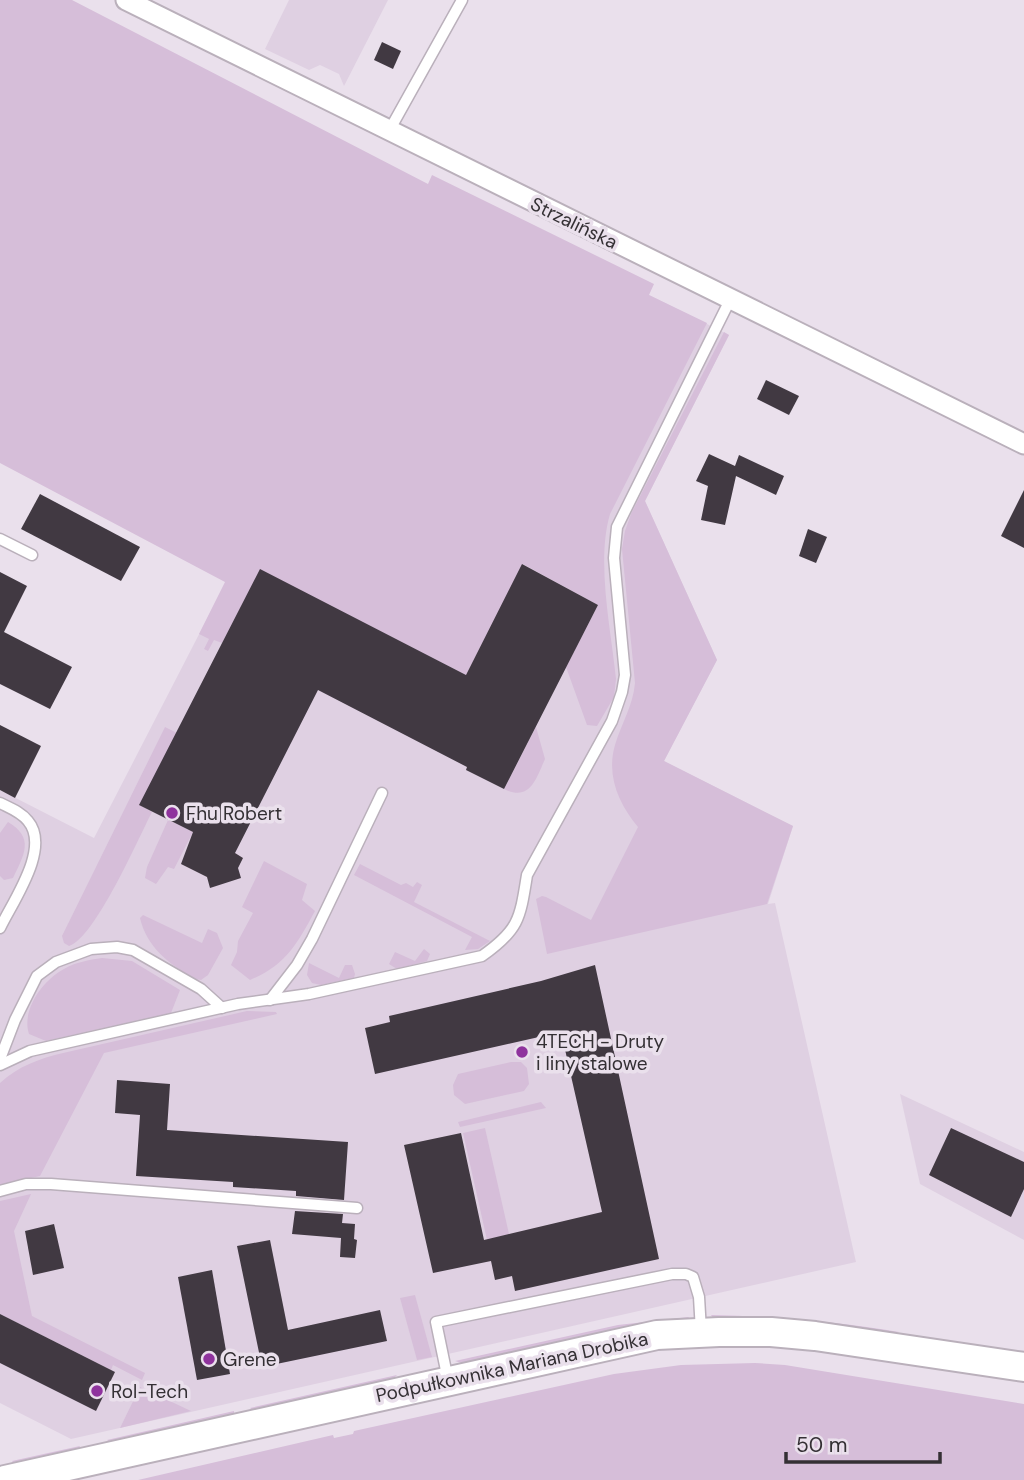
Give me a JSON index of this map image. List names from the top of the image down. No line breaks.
{"streets":{"main road":["Podpułkownika Mariana Drobika"],"street":["Strzalińska"]},"places":["Fhu Robert","4TECH - Druty i liny stalowe","Grene","Rol-Tech"],"scale_bar":"50 m"}
